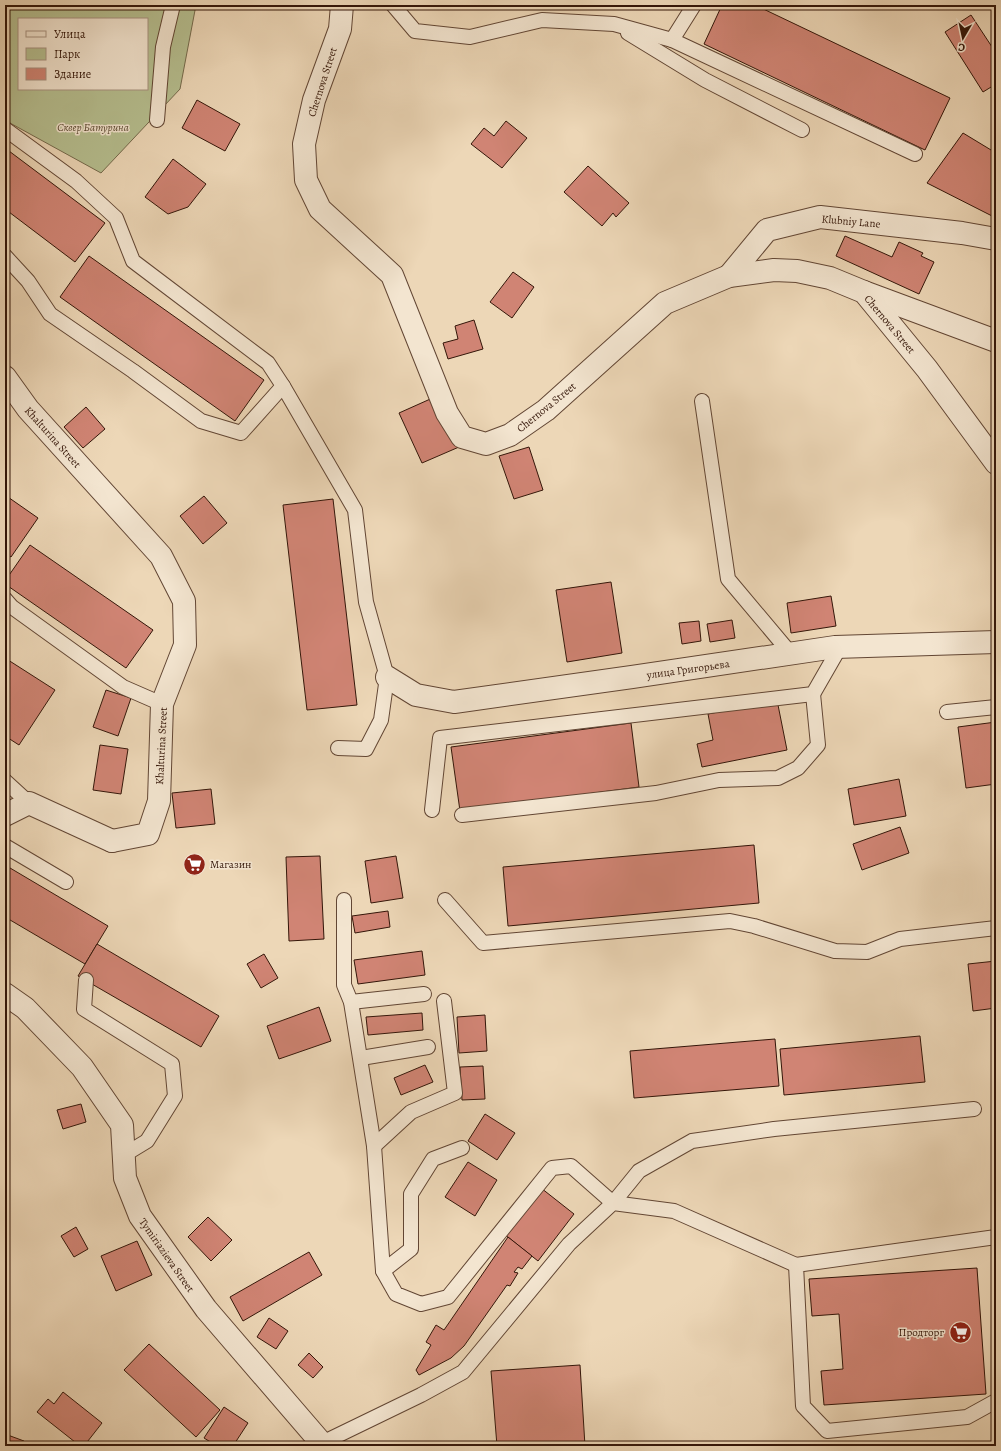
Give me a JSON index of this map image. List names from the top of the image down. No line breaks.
{"streets":{"street":["Chernova Street","Klubniy Lane","Khalturina Street","улица Григорьева","Tymiriazieva Street"]},"crossings":[["Chernova Street","Klubniy Lane"]],"parks":["Сквер Батурина"],"places":{"supermarket":["Магазин","Продторг"]},"legend":["Улица","Парк","Здание"],"north":"bottom"}
